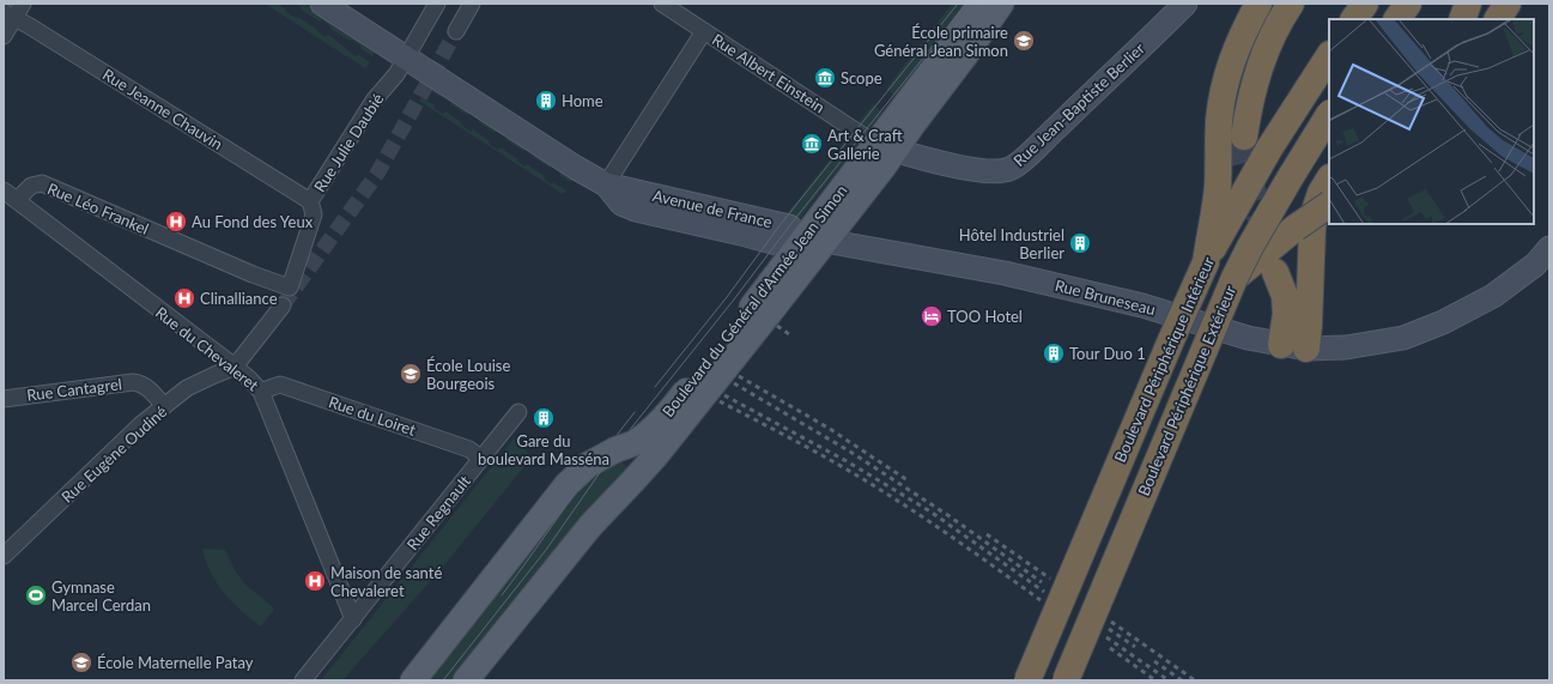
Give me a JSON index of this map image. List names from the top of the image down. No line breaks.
{"streets":{"highway":["Boulevard Périphérique Intérieur","Boulevard Périphérique Extérieur"],"main road":["Rue Jean-Baptiste Berlier","Avenue de France","Rue Bruneseau","Boulevard du Général d'Armée Jean Simon"],"street":["Rue Albert Einstein","Rue Jeanne Chauvin","Rue Julie Daubié","Rue Léo Frankel","Rue du Chevaleret","Rue Cantagrel","Rue du Loiret","Rue Eugène Oudiné","Rue Regnault"]},"crossings":[["Rue Albert Einstein","Rue Jean-Baptiste Berlier"],["Rue Albert Einstein","Boulevard du Général d'Armée Jean Simon"],["Rue Jean-Baptiste Berlier","Boulevard du Général d'Armée Jean Simon"],["Rue Jeanne Chauvin","Rue Julie Daubié"],["Rue Julie Daubié","Rue Léo Frankel"],["Rue Julie Daubié","Avenue de France"],["Rue Léo Frankel","Rue du Chevaleret"],["Avenue de France","Rue Bruneseau"],["Avenue de France","Boulevard du Général d'Armée Jean Simon"],["Rue Bruneseau","Boulevard du Général d'Armée Jean Simon"],["Rue du Chevaleret","Rue du Loiret"],["Rue du Chevaleret","Rue Eugène Oudiné"],["Rue du Chevaleret","Rue Regnault"],["Rue Cantagrel","Rue Eugène Oudiné"],["Rue du Loiret","Rue Regnault"]],"places":{"school or university":["École primaire Général Jean Simon","École Louise Bourgeois","École Maternelle Patay"],"museum":["Scope","Art & Craft Gallerie"],"building":["Home","Hôtel Industriel Berlier","Tour Duo 1","Gare du boulevard Masséna"],"hospital":["Au Fond des Yeux","Clinalliance","Maison de santé Chevaleret"],"hotel":["TOO Hotel"],"sports":["Gymnase Marcel Cerdan"]}}
